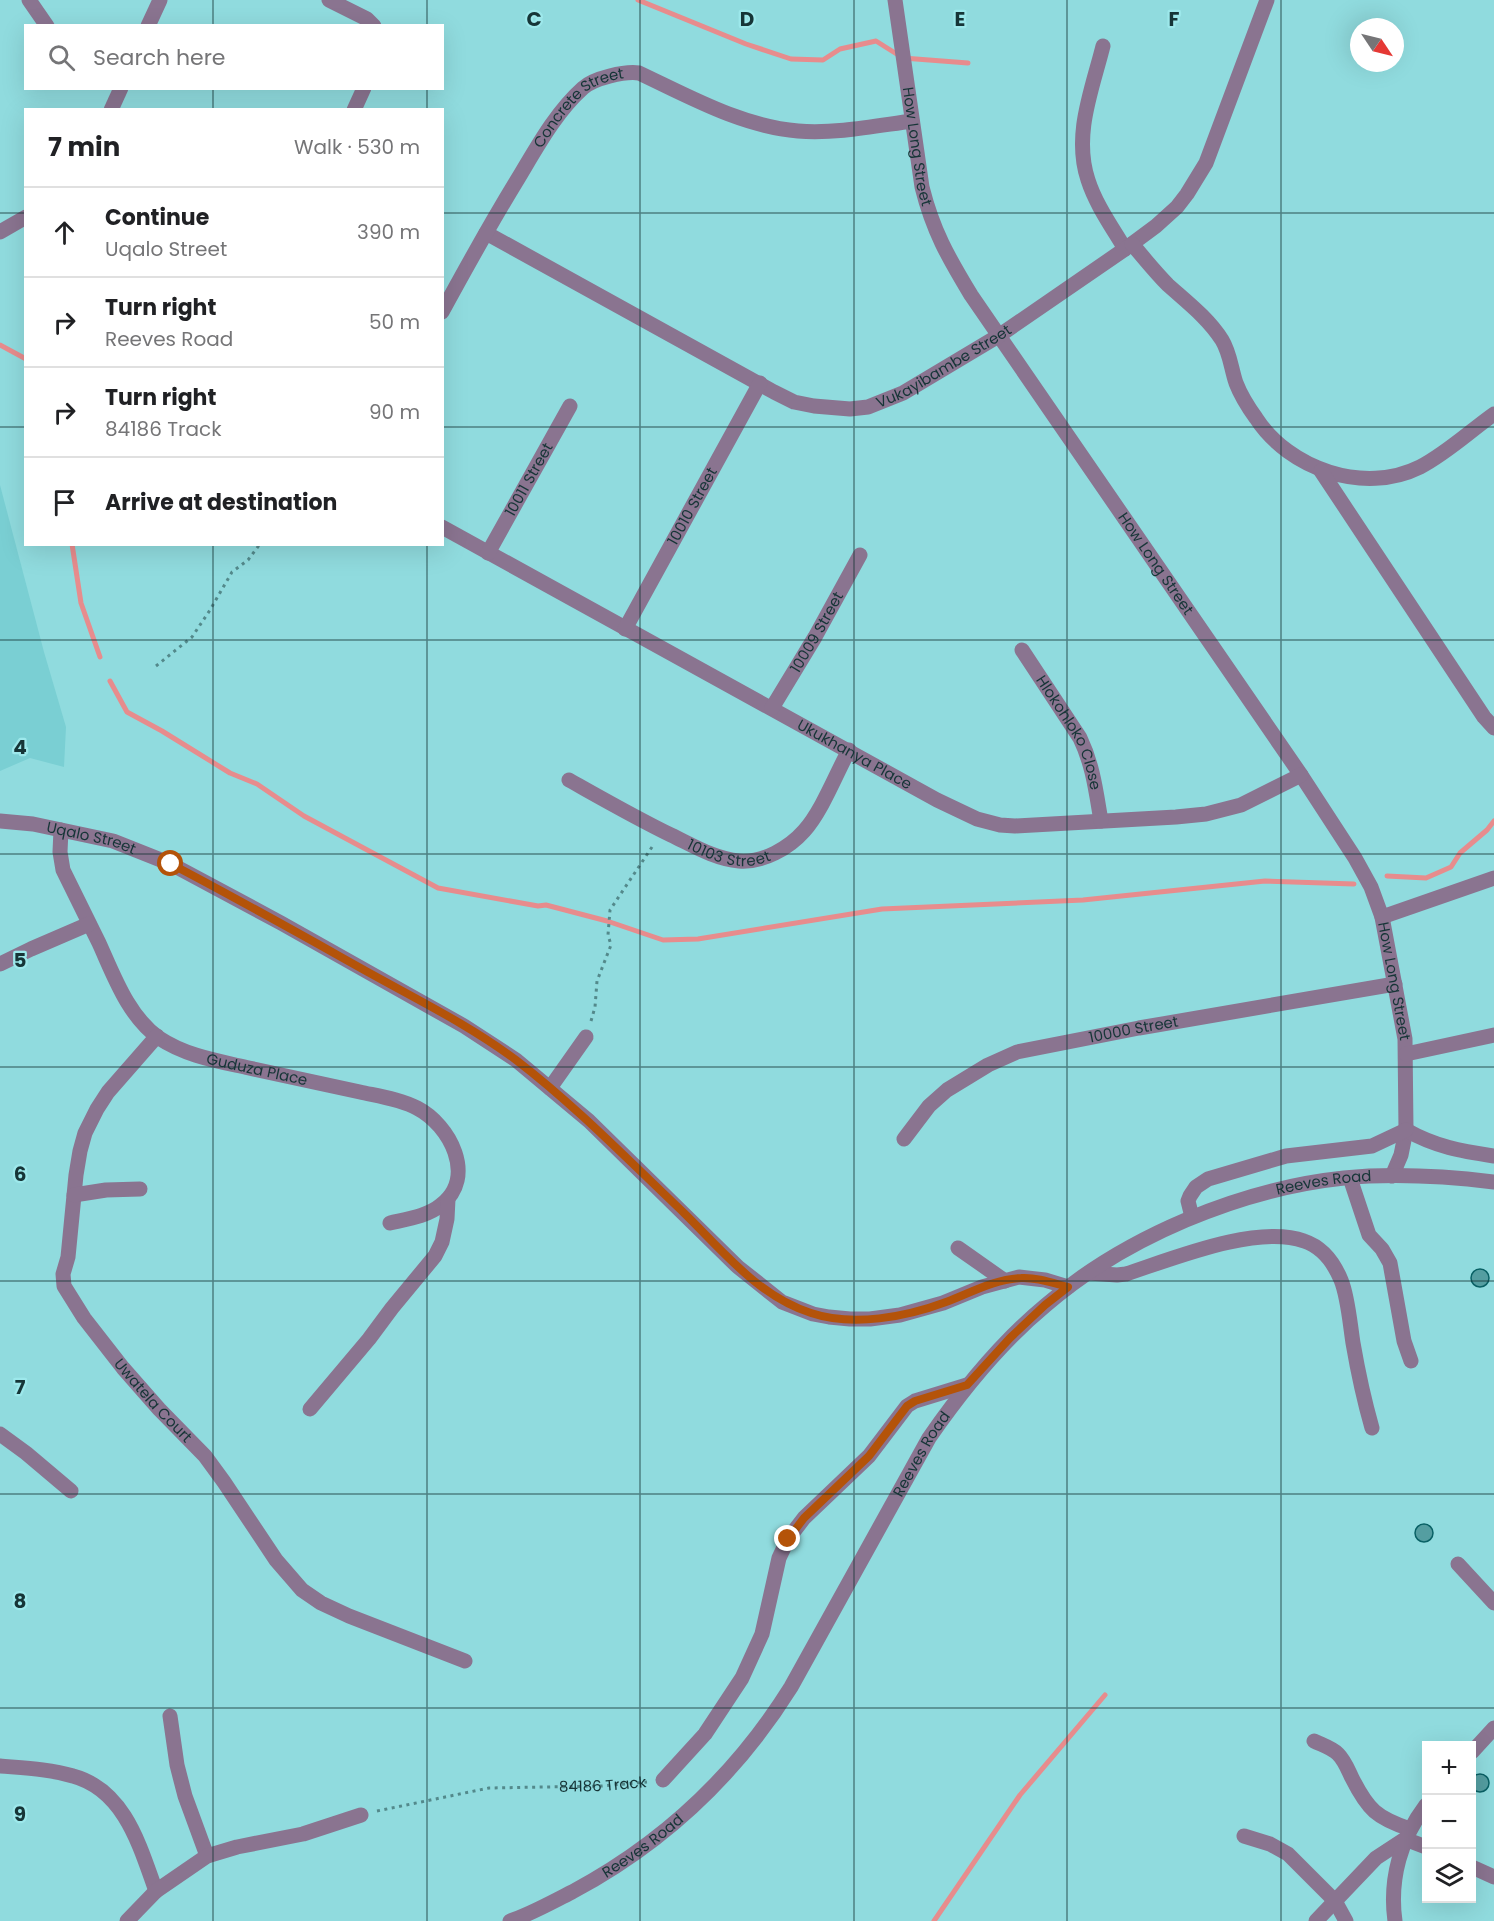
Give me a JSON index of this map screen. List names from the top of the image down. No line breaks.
{"streets":{"street":["Concrete Street","How Long Street","Vukayibambe Street","10011 Street","10010 Street","10009 Street","Hlokohloko Close","Ukukhanya Place","Uqalo Street","10103 Street","10000 Street","Guduza Place","Reeves Road","Uwatela Court","84186 Track"]},"crossings":[["Concrete Street","How Long Street"],["Concrete Street","Vukayibambe Street"],["How Long Street","Vukayibambe Street"],["How Long Street","Ukukhanya Place"],["How Long Street","10000 Street"],["How Long Street","Reeves Road"],["Vukayibambe Street","10010 Street"],["10011 Street","Ukukhanya Place"],["10010 Street","Ukukhanya Place"],["10009 Street","Ukukhanya Place"],["Hlokohloko Close","Ukukhanya Place"],["Ukukhanya Place","10103 Street"],["Uqalo Street","Guduza Place"],["Uqalo Street","Reeves Road"],["Guduza Place","Uwatela Court"],["Reeves Road","84186 Track"]],"north":"bottom right","page":{"search":"Search here","heading":["7 min","Walk · 530 m"],"list":[["Continue","Uqalo Street","390 m"],["Turn right","Reeves Road","50 m"],["Turn right","84186 Track","90 m"],"Arrive at destination"],"map_buttons":["+","−"]},"grid":{"columns":["C","D","E","F"],"rows":["4","5","6","7","8","9"]}}
